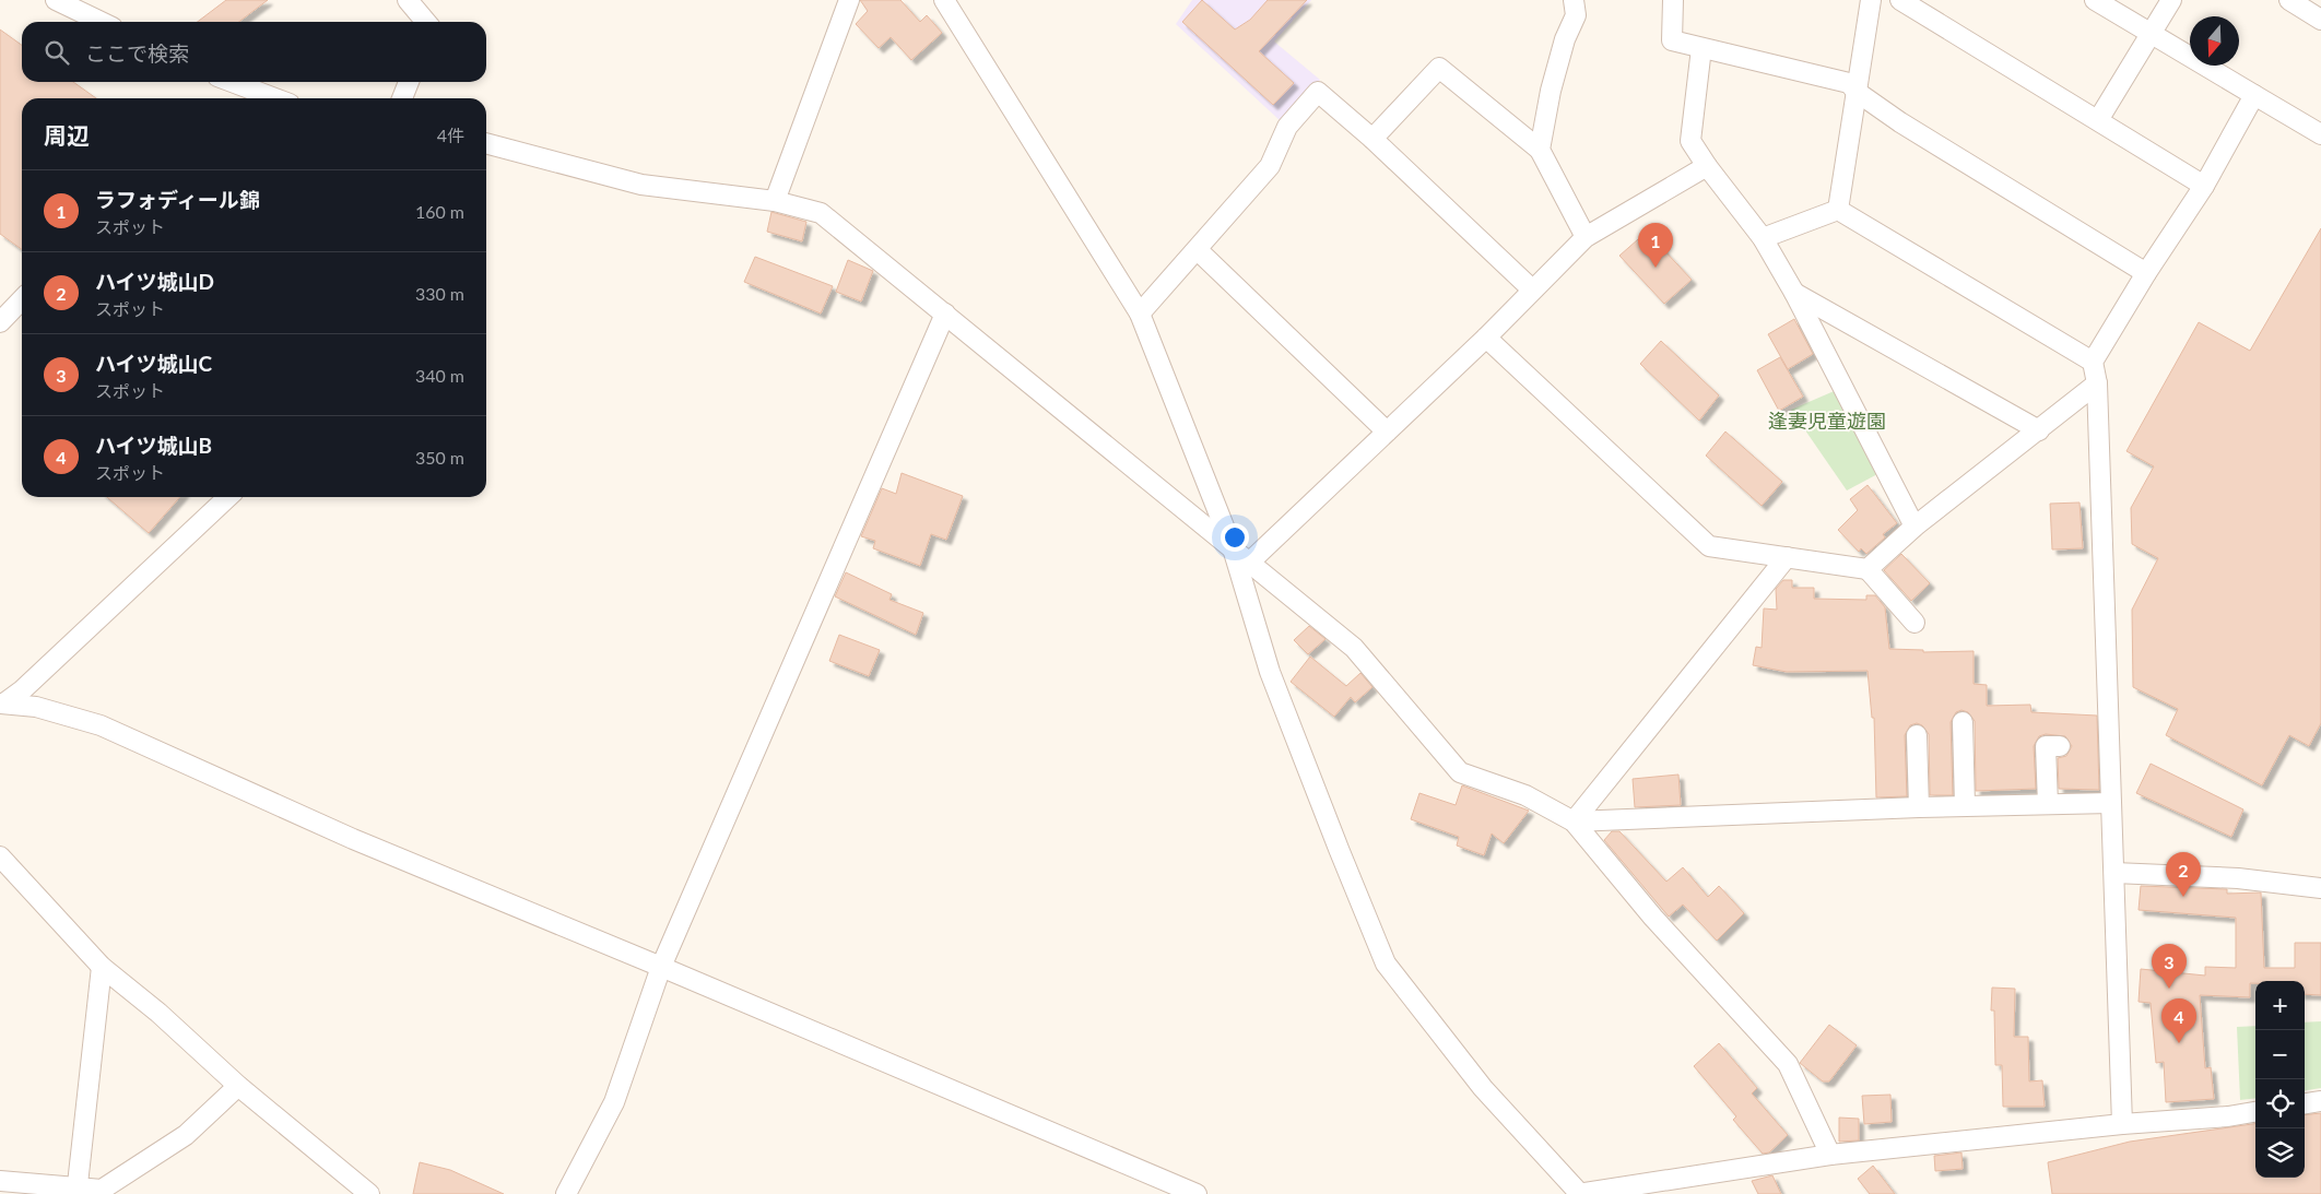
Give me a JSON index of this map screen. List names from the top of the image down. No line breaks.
{"parks":["逢妻児童遊園"],"north":"bottom","page":{"search":"ここで検索","heading":["周辺","4件"],"list":[{"mark":"1","name":"ラフォディール錦","note":"スポット","value":"160 m"},{"mark":"2","name":"ハイツ城山D","note":"スポット","value":"330 m"},{"mark":"3","name":"ハイツ城山C","note":"スポット","value":"340 m"},{"mark":"4","name":"ハイツ城山B","note":"スポット","value":"350 m"}],"pins":["1","2","3","4"],"map_buttons":["+","−"]}}
